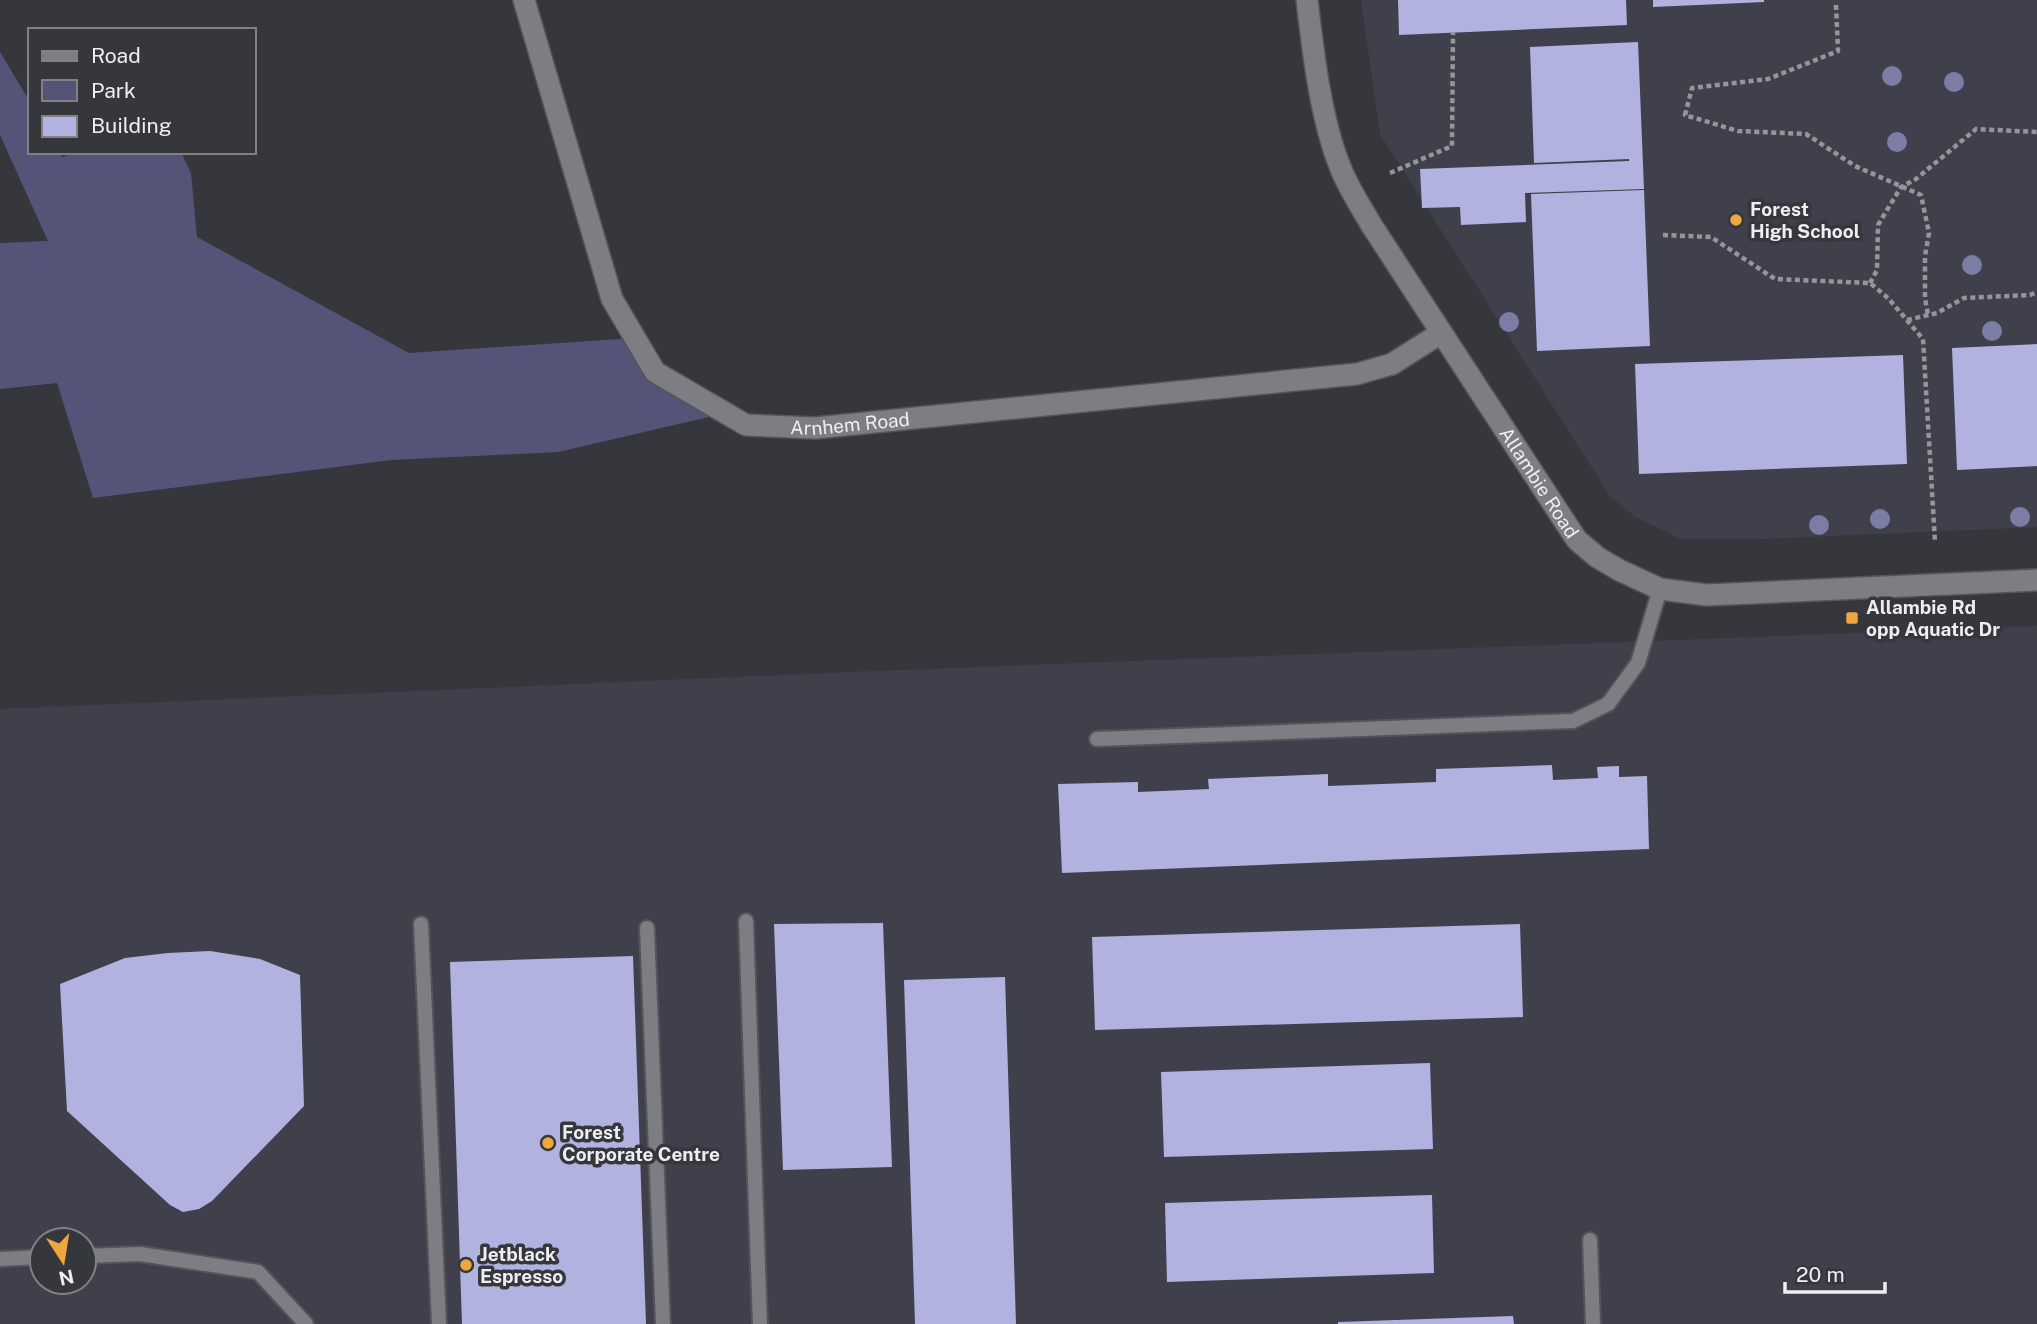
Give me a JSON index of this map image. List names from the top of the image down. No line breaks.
{"streets":{"street":["Arnhem Road","Allambie Road"]},"crossings":[["Arnhem Road","Allambie Road"]],"places":{"other":["Forest High School","Forest Corporate Centre","Jetblack Espresso"],"transit":["Allambie Rd opp Aquatic Dr"]},"legend":["Road","Park","Building"],"scale_bar":"20 m","north":"bottom"}
